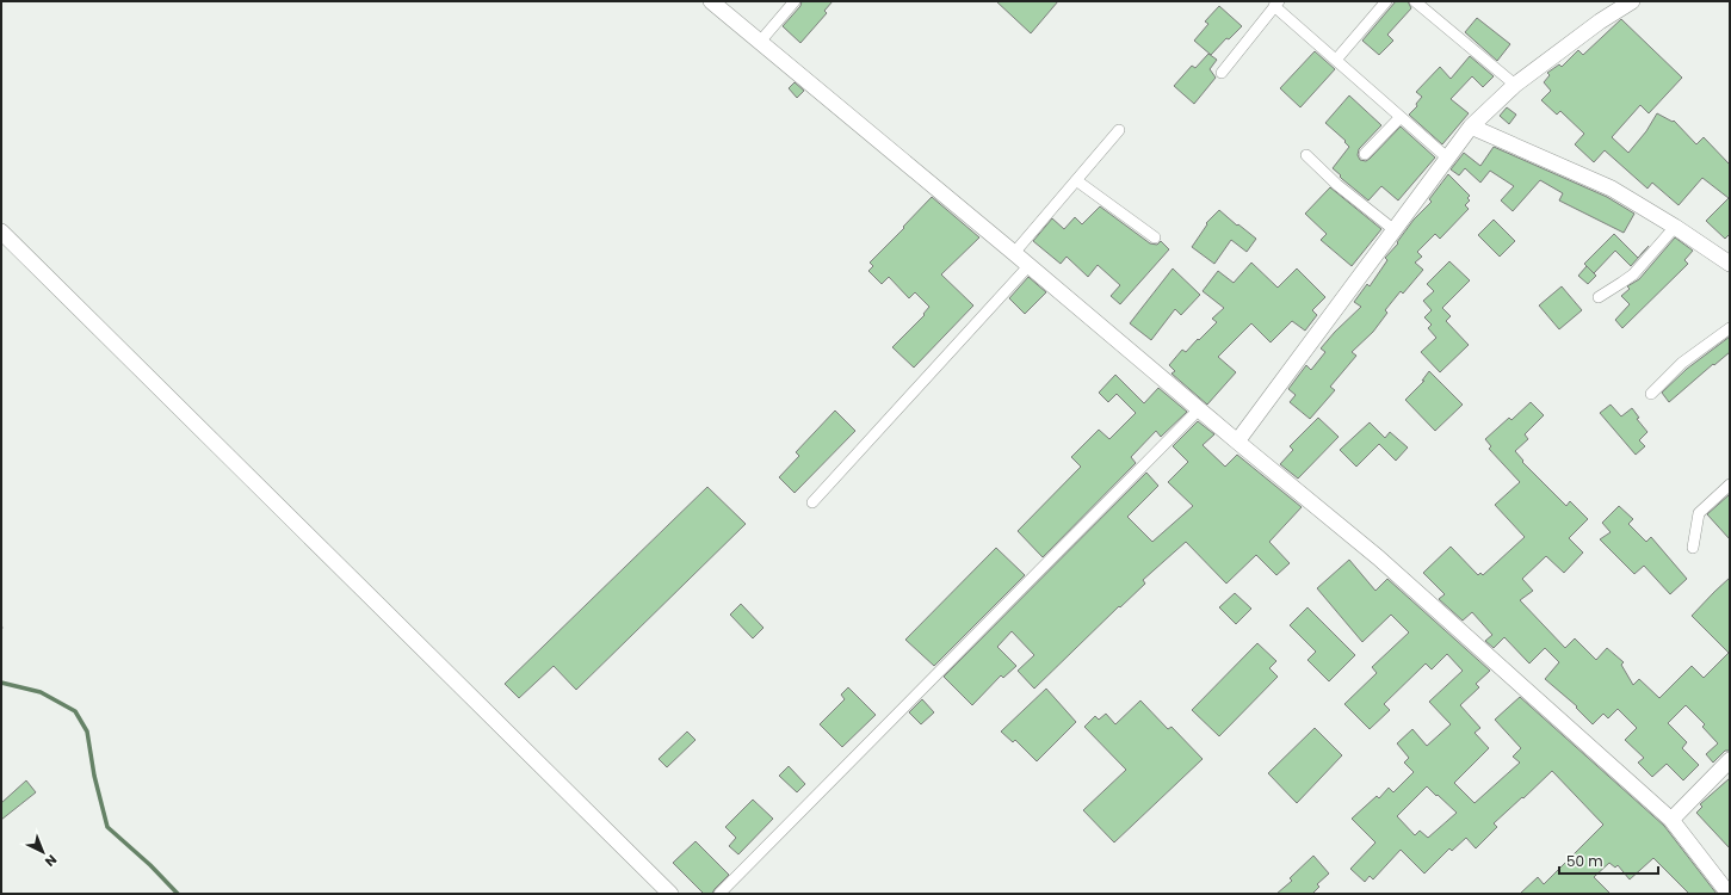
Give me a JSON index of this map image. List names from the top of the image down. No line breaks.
{"scale_bar":"50 m","north":"bottom right"}
